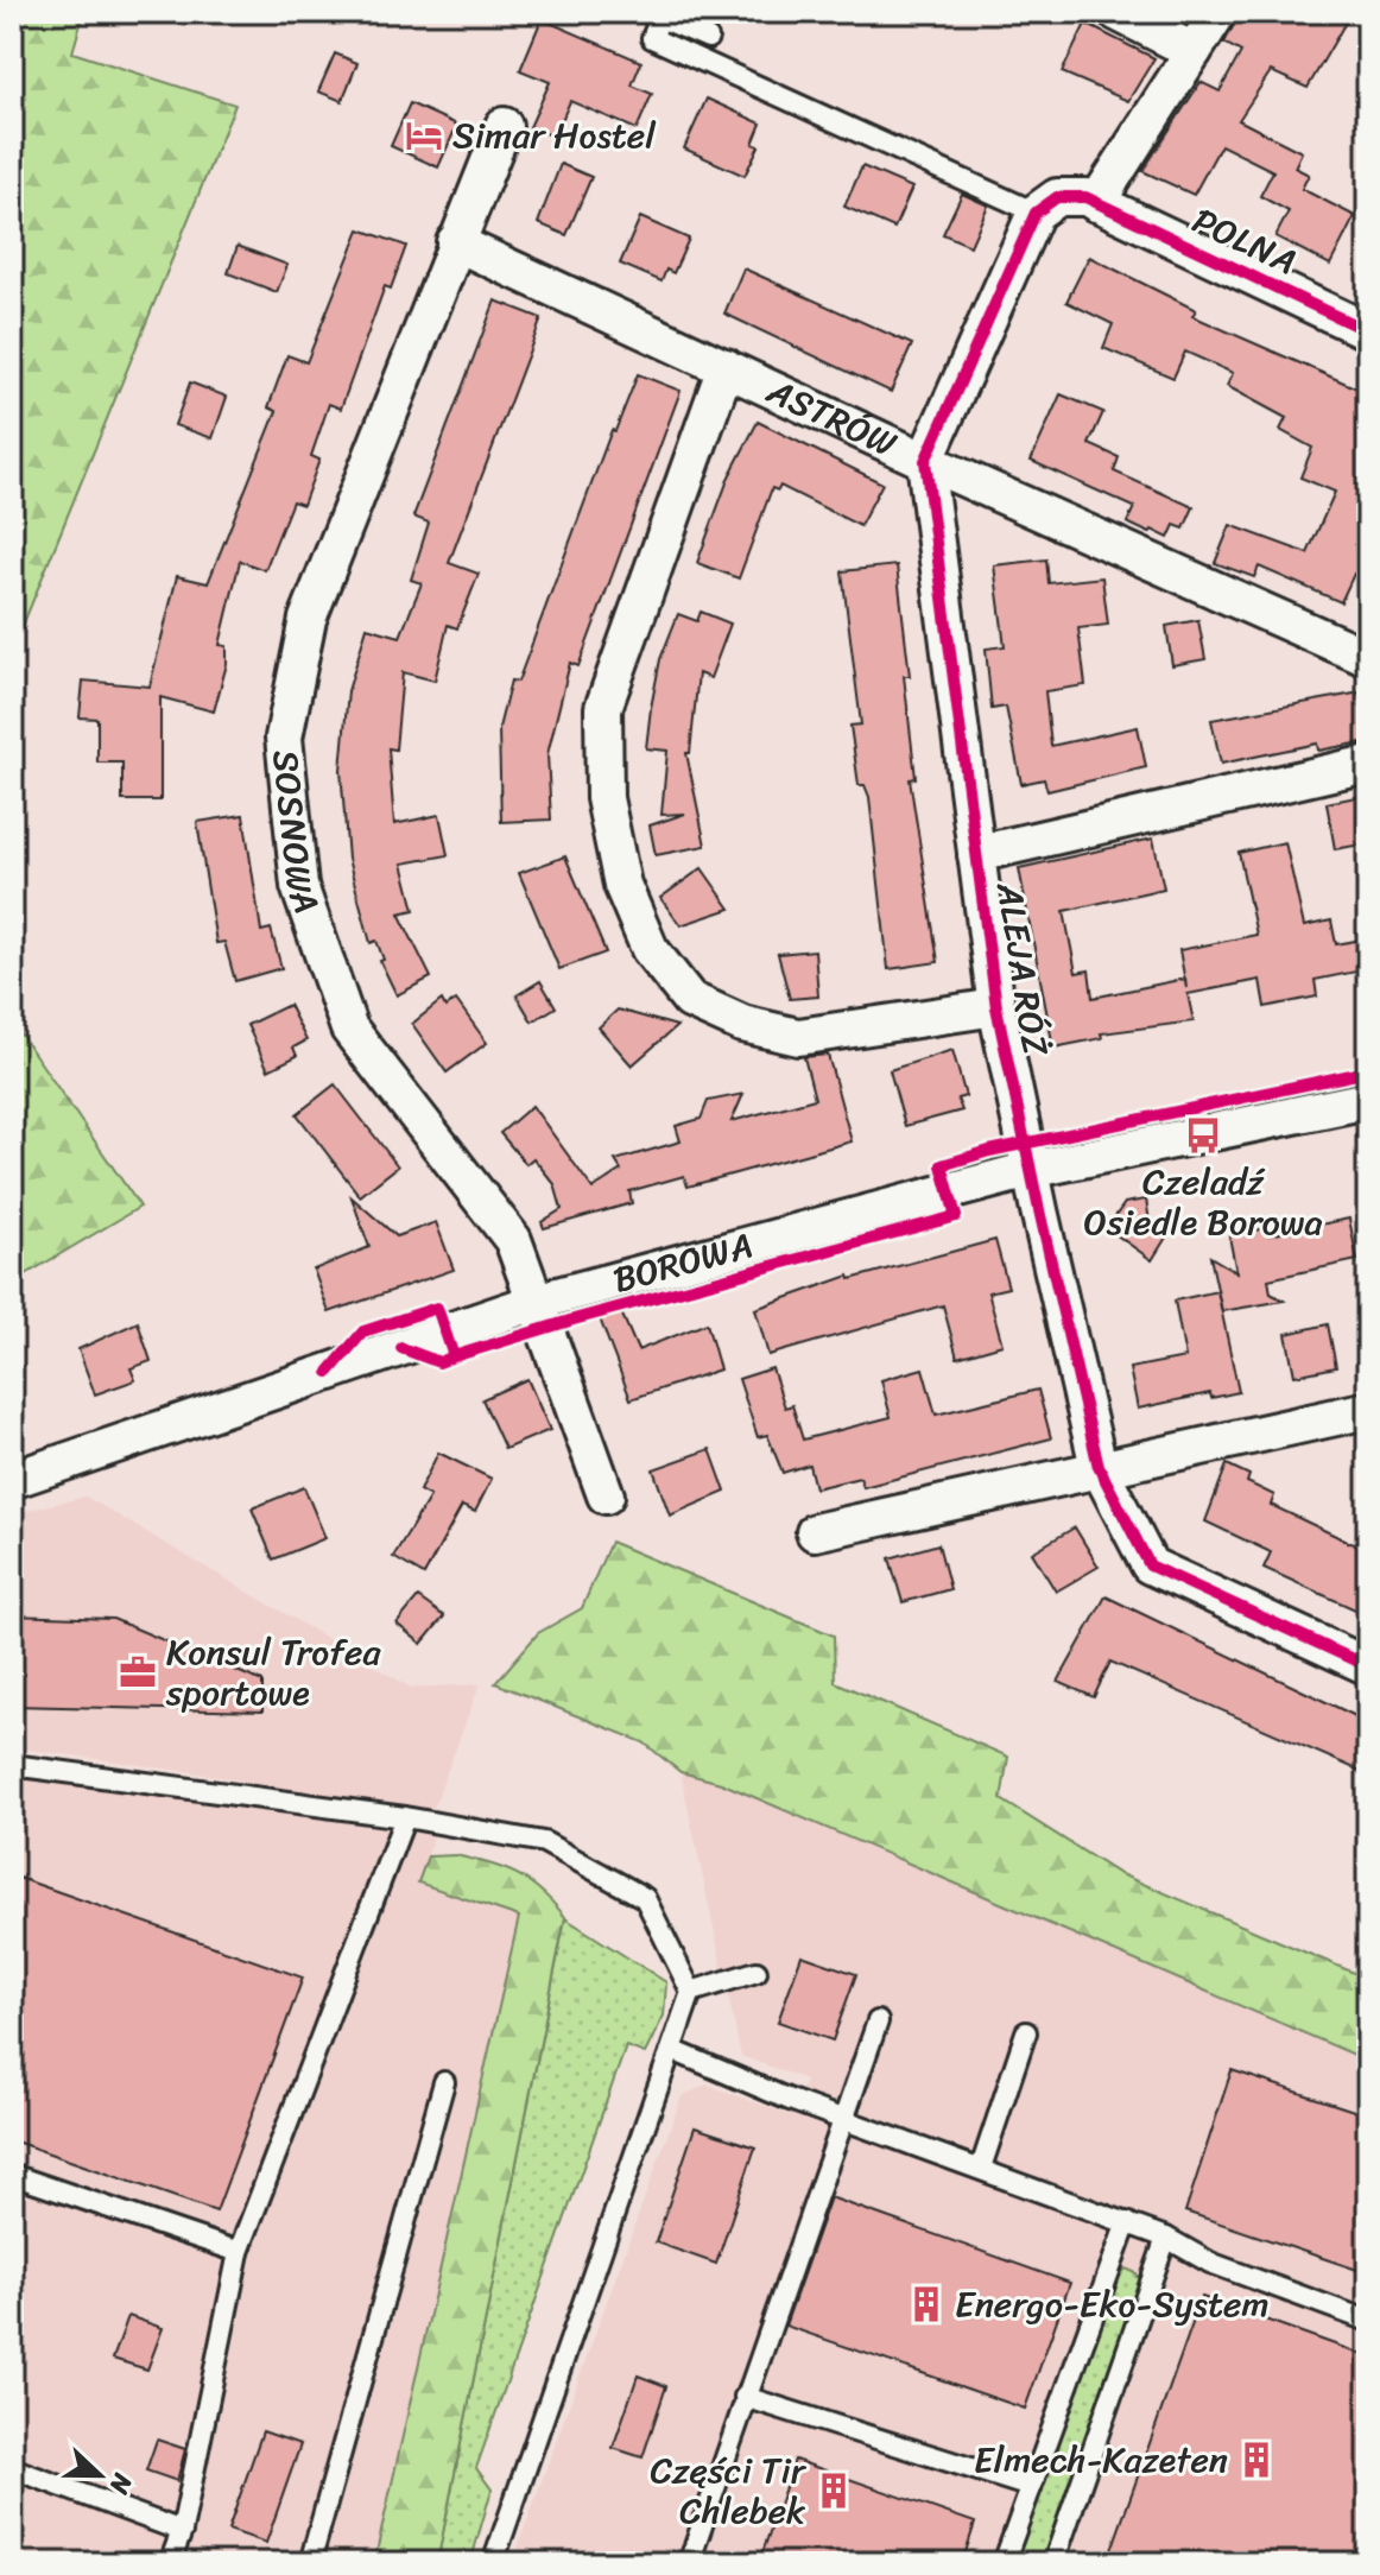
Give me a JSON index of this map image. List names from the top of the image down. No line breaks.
{"streets":{"street":["POLNA","ASTRÓW","SOSNOWA","ALEJA RÓŻ","BOROWA"]},"crossings":[["ASTRÓW","SOSNOWA"],["ASTRÓW","ALEJA RÓŻ"],["SOSNOWA","BOROWA"],["ALEJA RÓŻ","BOROWA"]],"places":{"hotel":["Simar Hostel"],"bus stop":["Czeladź Osiedle Borowa"],"office":["Konsul Trofea sportowe"],"building":["Energo-Eko-System","Elmech-Kazeten","Części Tir Chlebek"]},"north":"right"}
